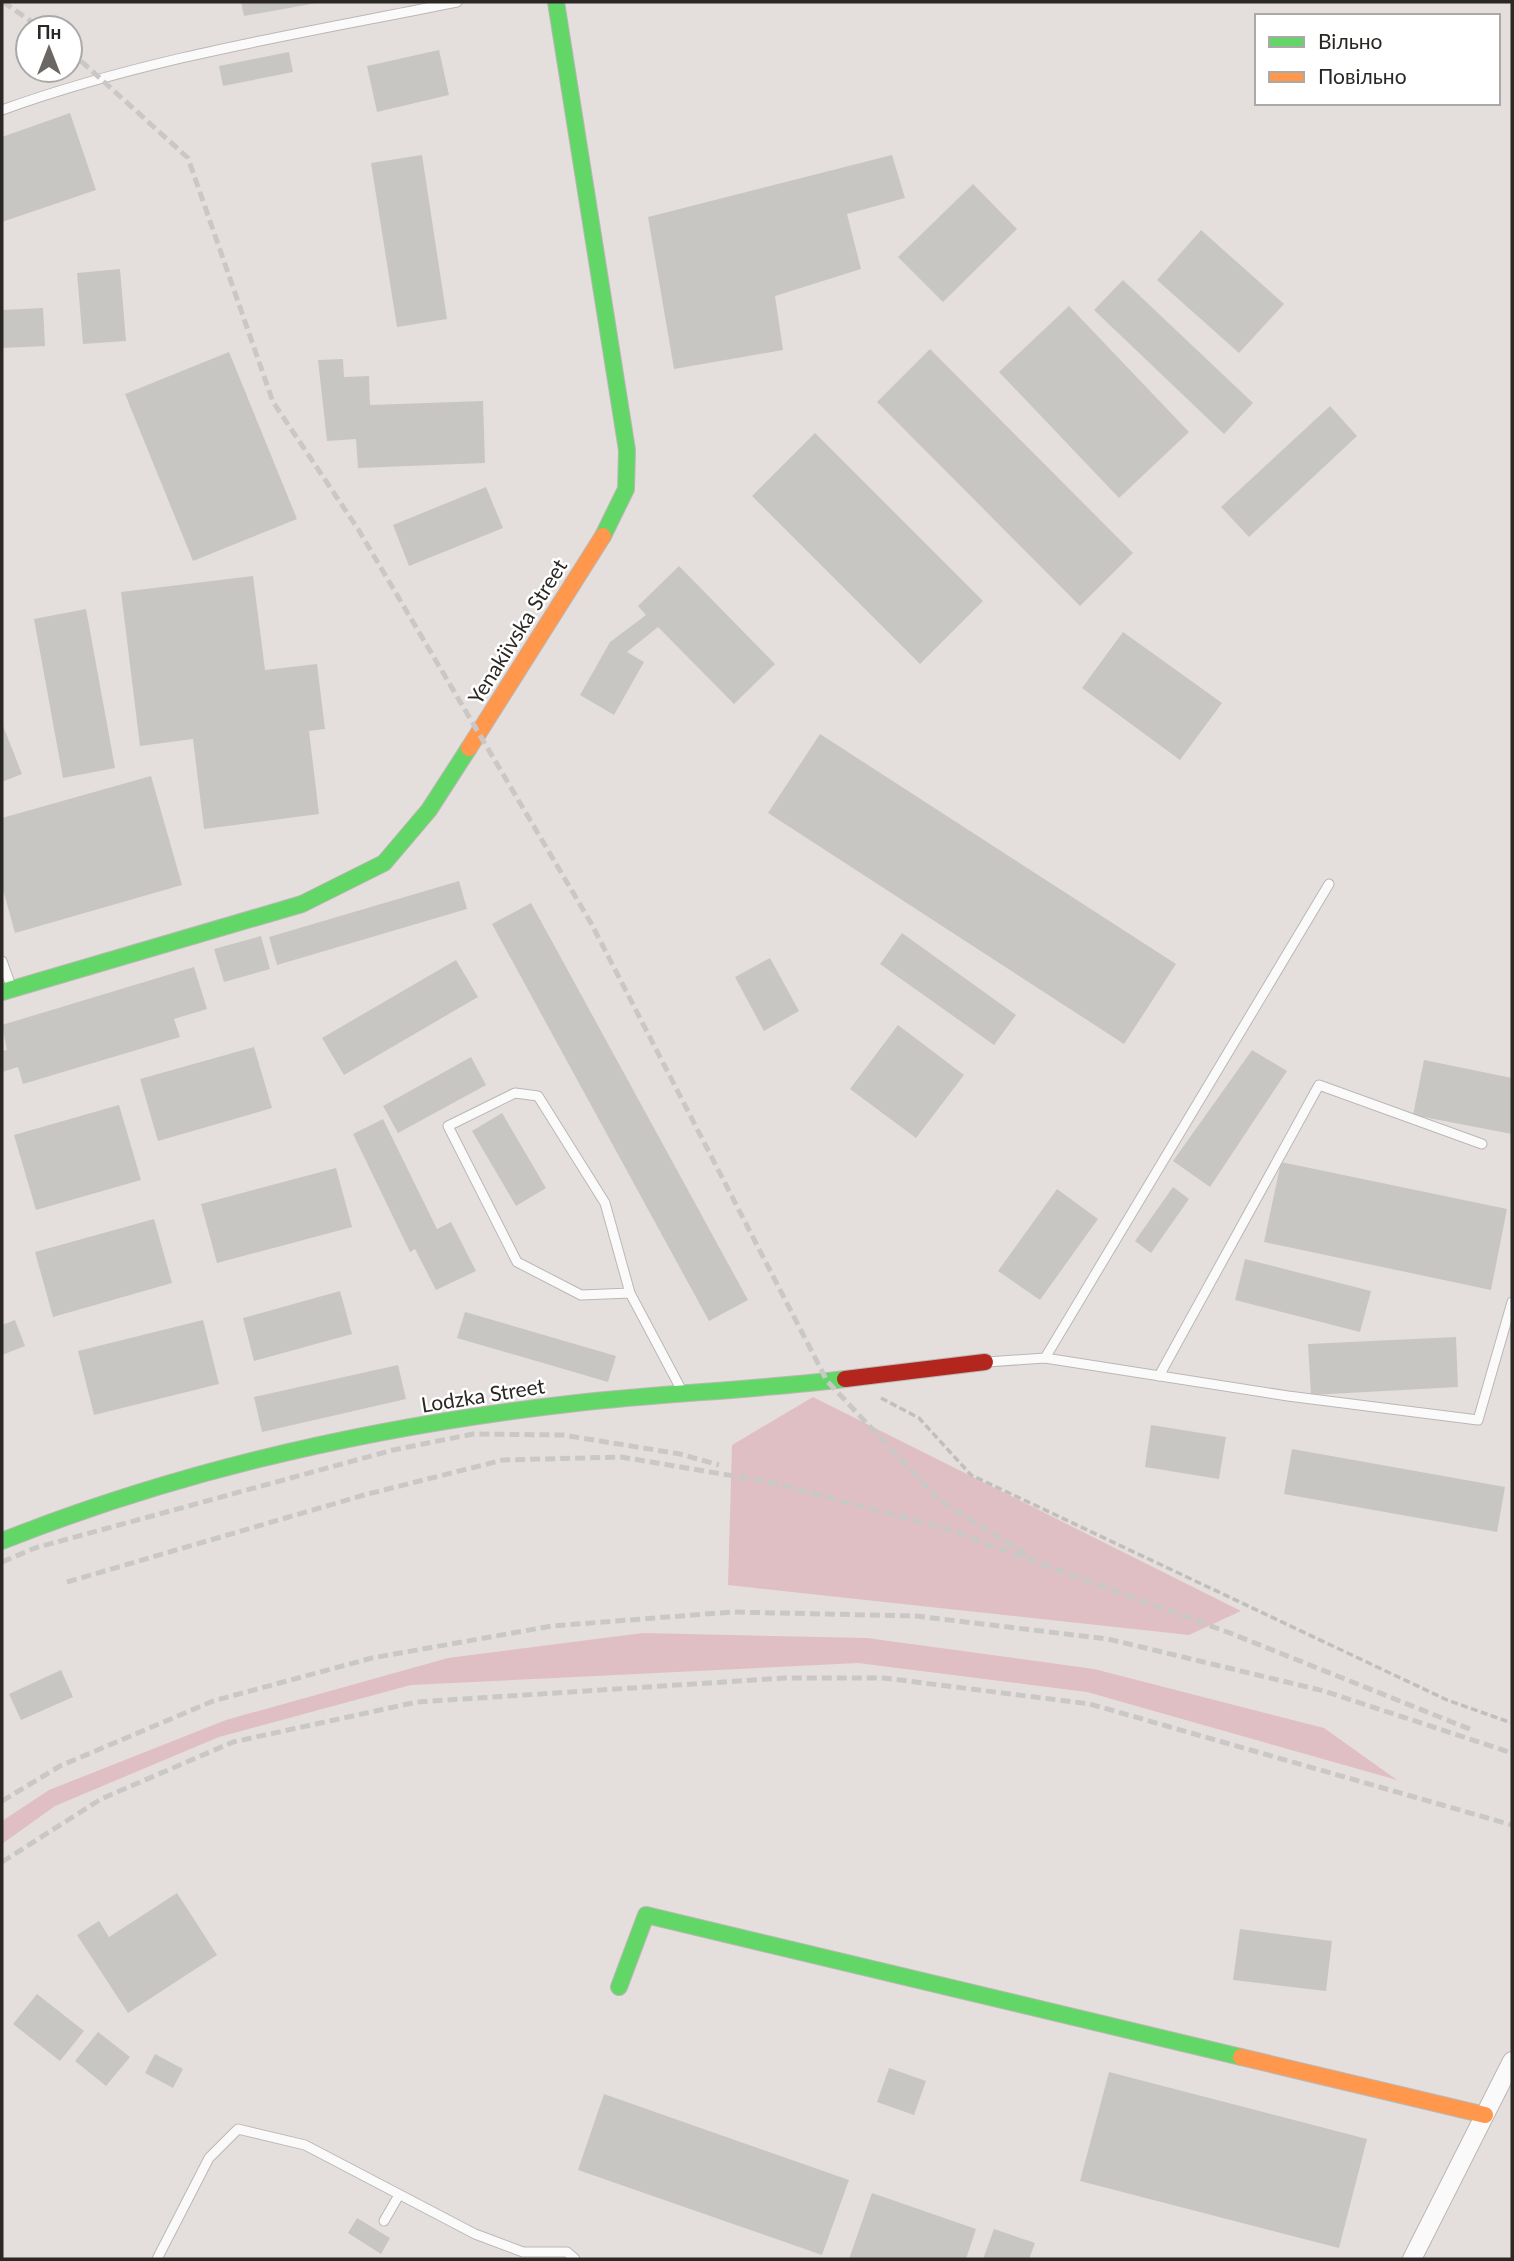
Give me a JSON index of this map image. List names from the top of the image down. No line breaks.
{"streets":{"street":["Yenakiivska Street","Lodzka Street"]},"legend":["Вільно","Повільно"],"north":"top"}
